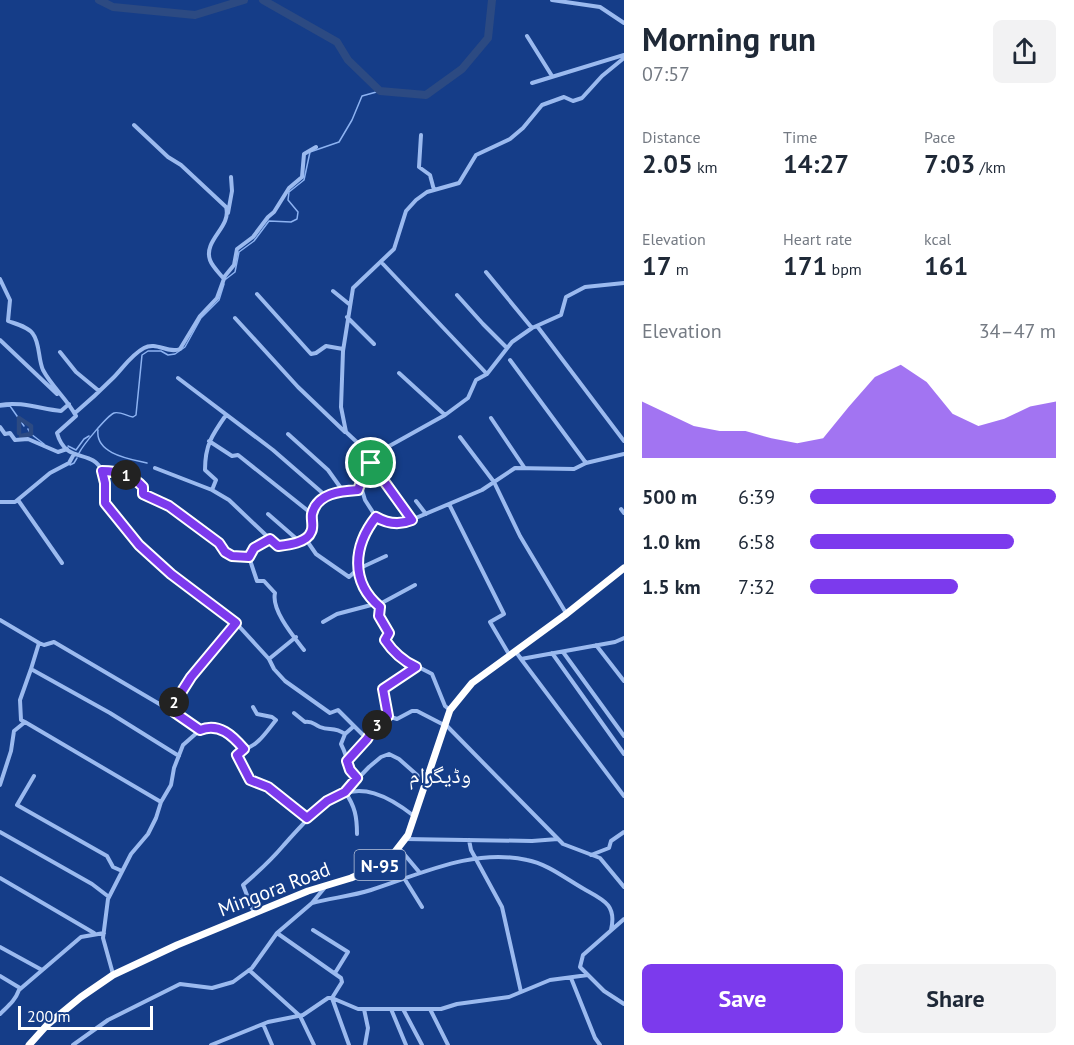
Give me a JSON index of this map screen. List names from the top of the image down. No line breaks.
{"streets":{"highway":["N-95","Mingora Road"]},"districts":["وڈیگرام"],"scale_bar":"200 m","page":{"heading":["Morning run","07:57"],"stats":[["Distance","2.05 km"],["Time","14:27"],["Pace","7:03 /km"],["Elevation","17 m"],["Heart rate","171 bpm"],["kcal","161"]],"chart":["Elevation","34–47 m"],"pins":["1","2","3"],"list":[{"name":"500 m","note":"6:39"},{"name":"1.0 km","note":"6:58"},{"name":"1.5 km","note":"7:32"}],"buttons":["Save","Share"],"scale":"200 m"}}
